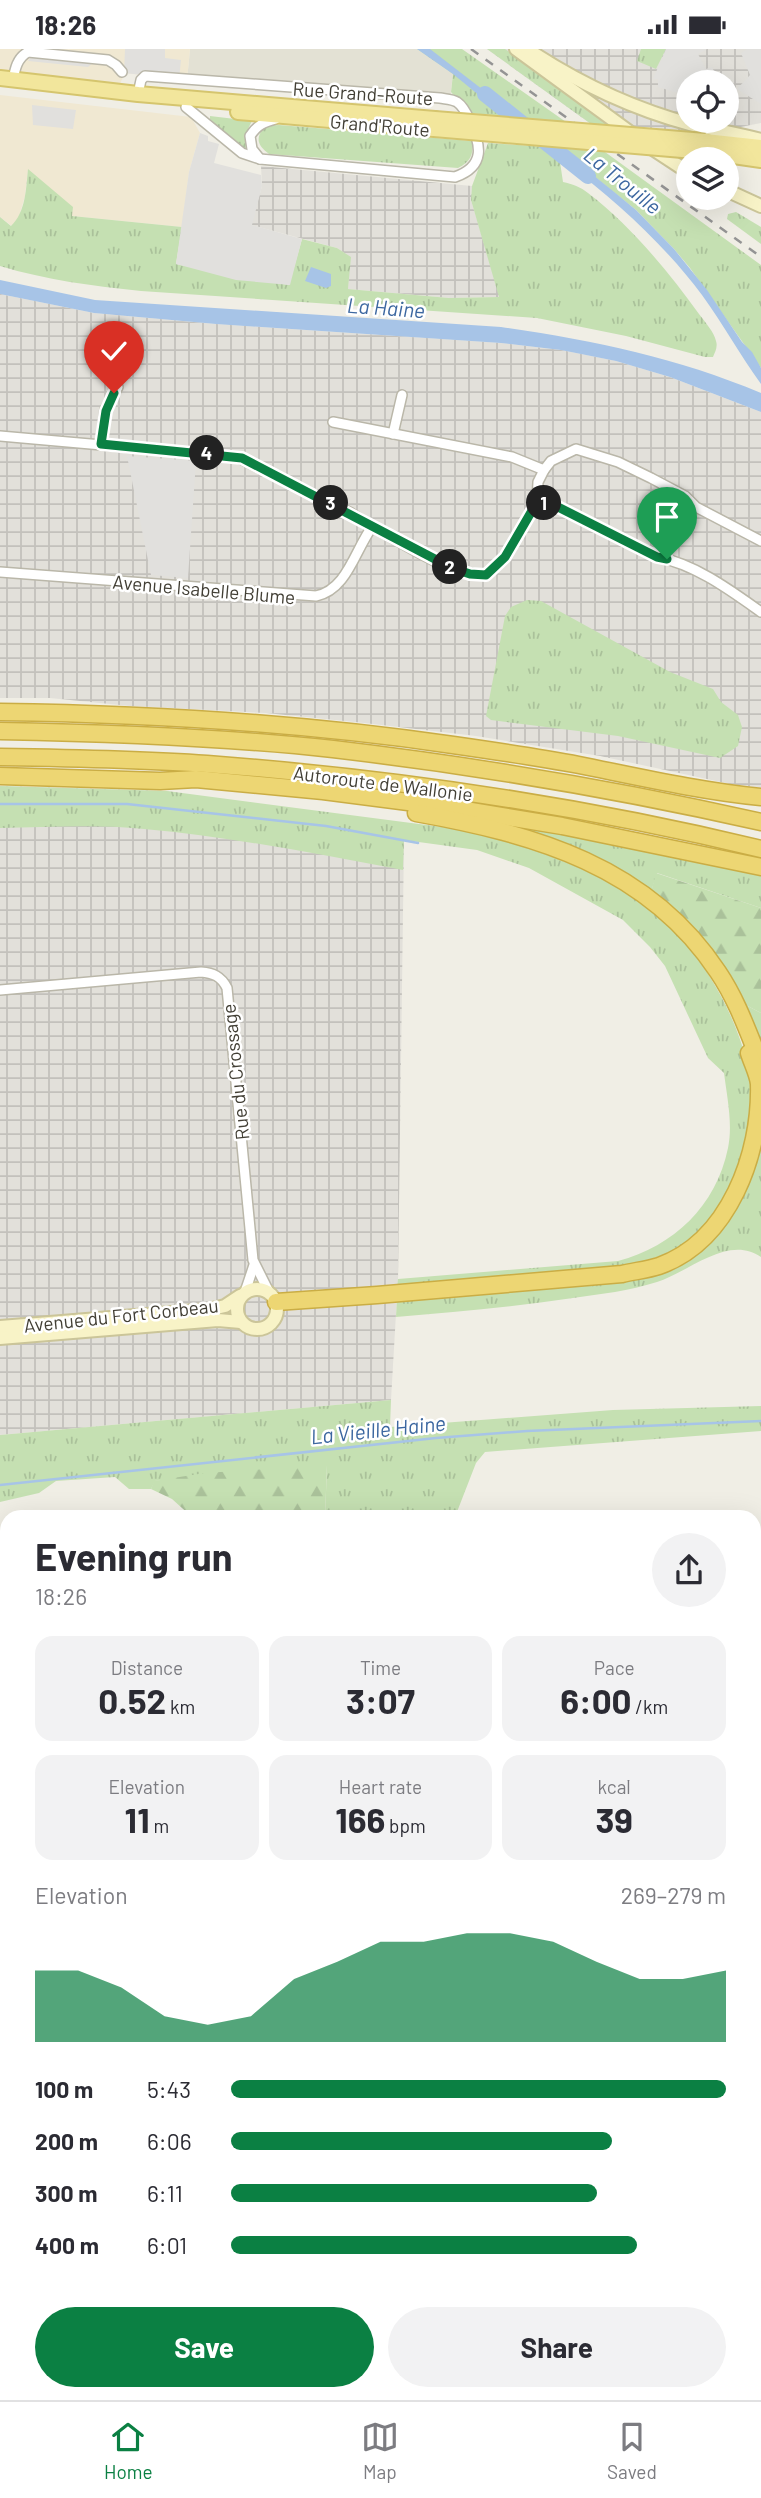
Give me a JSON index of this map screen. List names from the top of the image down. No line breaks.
{"streets":{"highway":["Autoroute de Wallonie"],"main road":["Grand'Route"],"street":["Rue Grand-Route","Avenue Isabelle Blume","Rue du Crossage","Avenue du Fort Corbeau"]},"crossings":[["Rue Grand-Route","Grand'Route"]],"water":["La Trouille","La Haine","La Vieille Haine"],"page":{"status":"18:26","pins":["4","1","3","2"],"heading":["Evening run","18:26"],"stats":[["Distance","0.52 km"],["Time","3:07"],["Pace","6:00 /km"],["Elevation","11 m"],["Heart rate","166 bpm"],["kcal","39"]],"chart":["Elevation","269–279 m"],"list":[{"name":"100 m","note":"5:43"},{"name":"200 m","note":"6:06"},{"name":"300 m","note":"6:11"},{"name":"400 m","note":"6:01"}],"buttons":["Save","Share"],"tabs":["Home","Map","Saved"]}}
